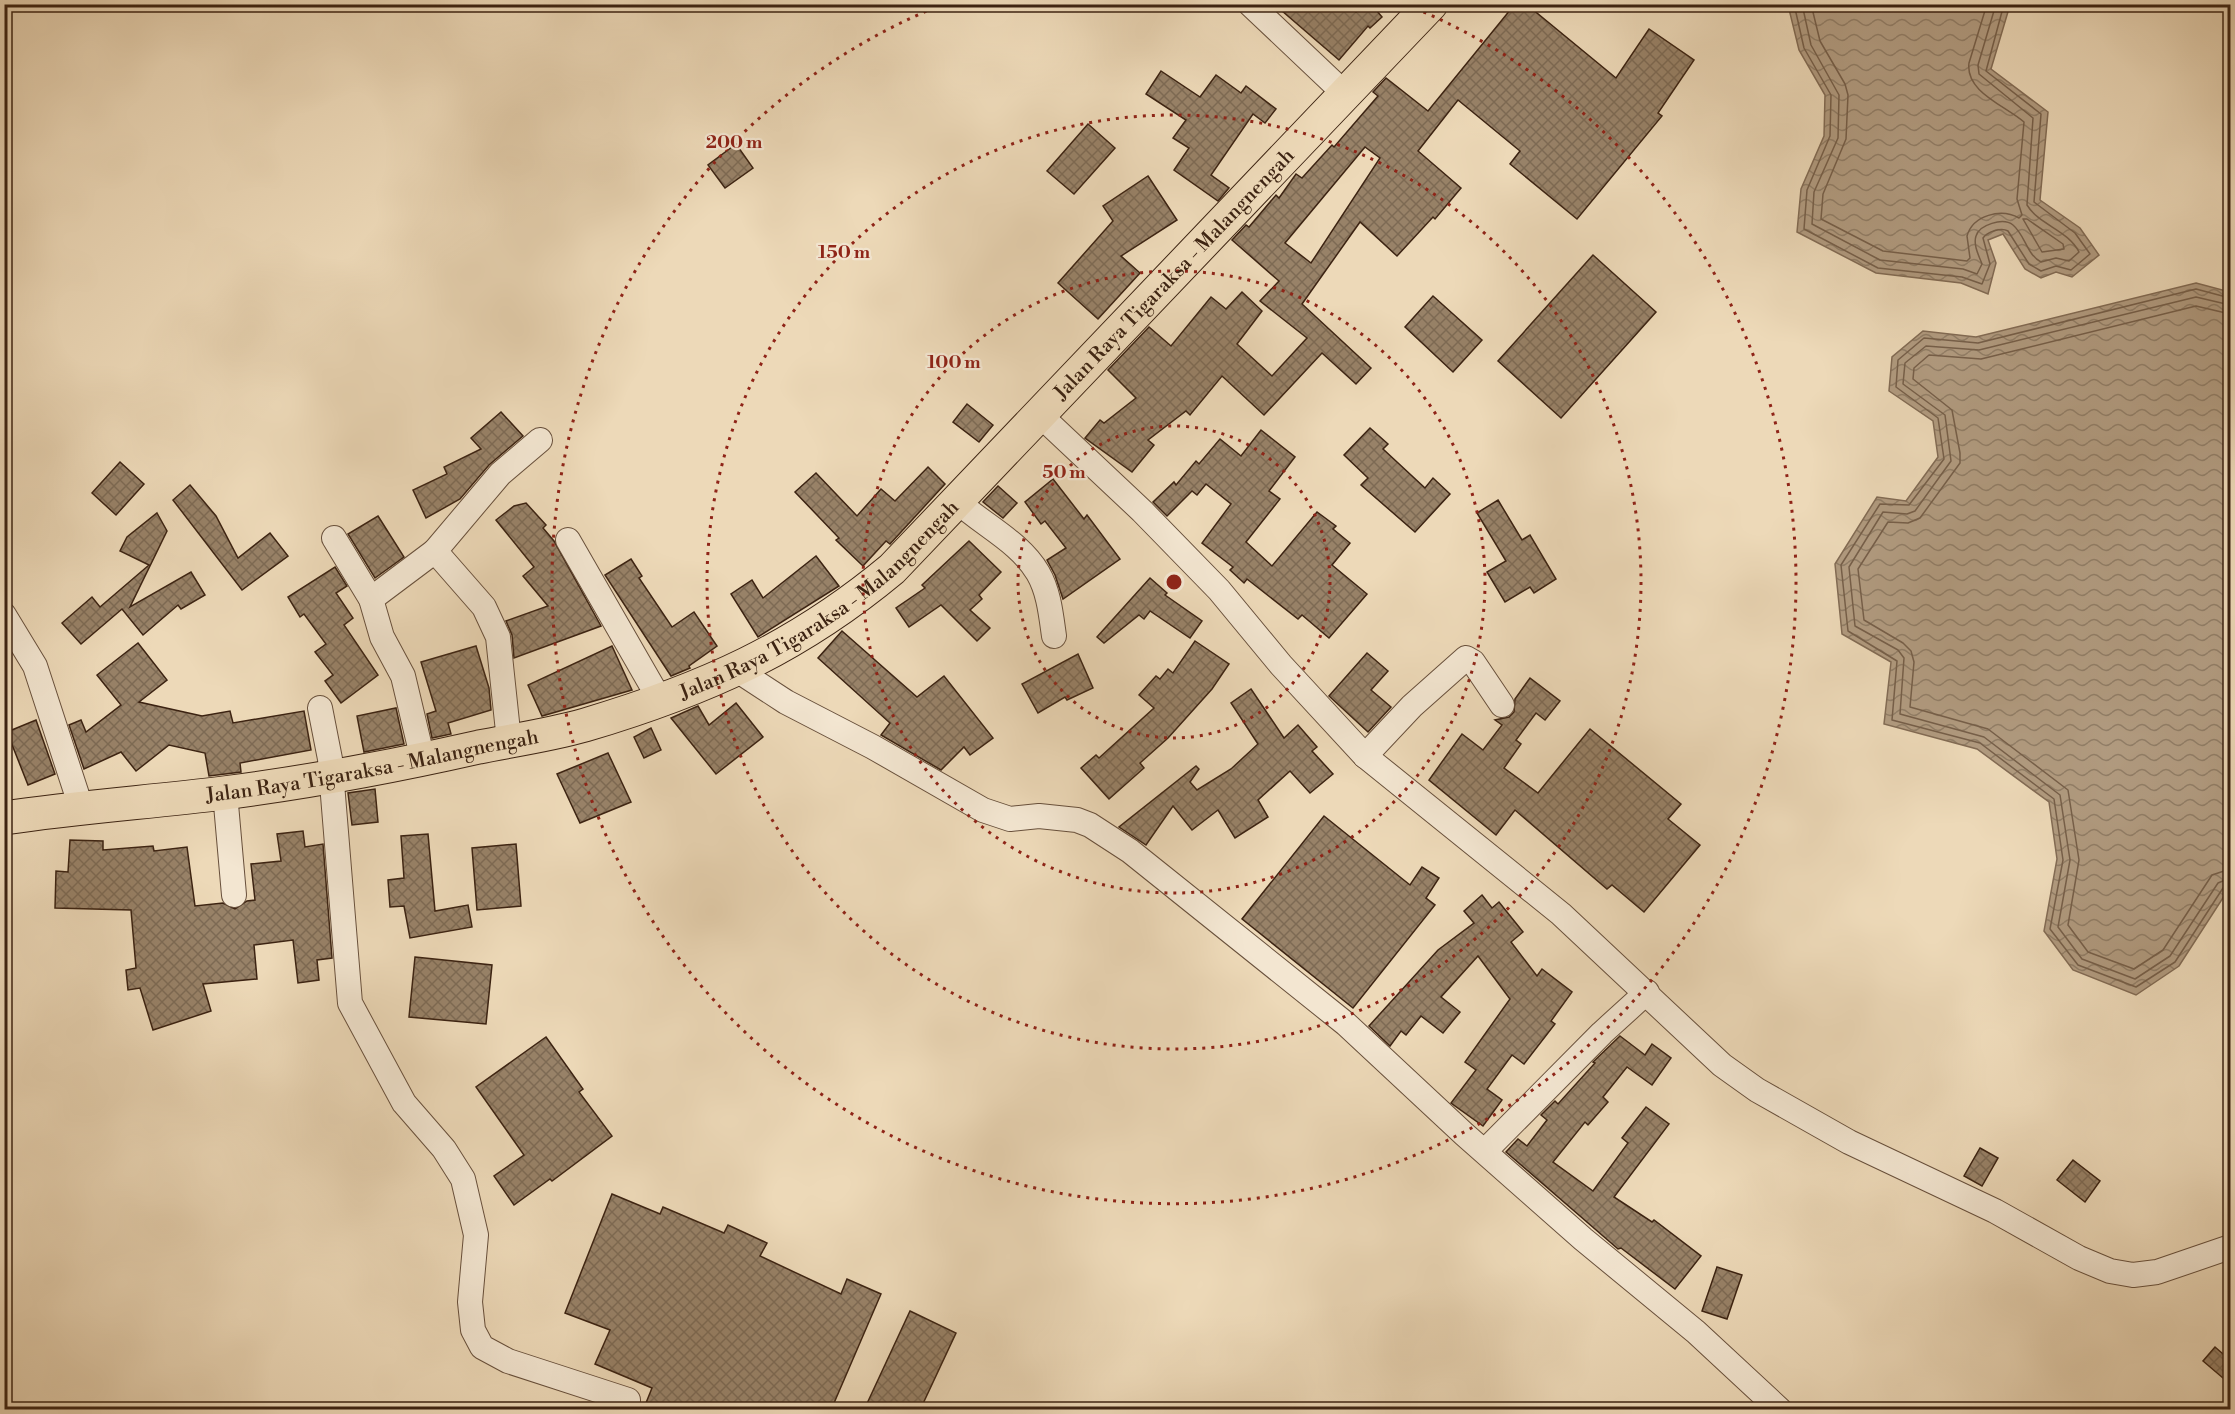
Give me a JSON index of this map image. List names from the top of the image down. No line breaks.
{"streets":{"main road":["Jalan Raya Tigaraksa - Malangnengah"]},"rings":["200 m","150 m","100 m","50 m"]}
